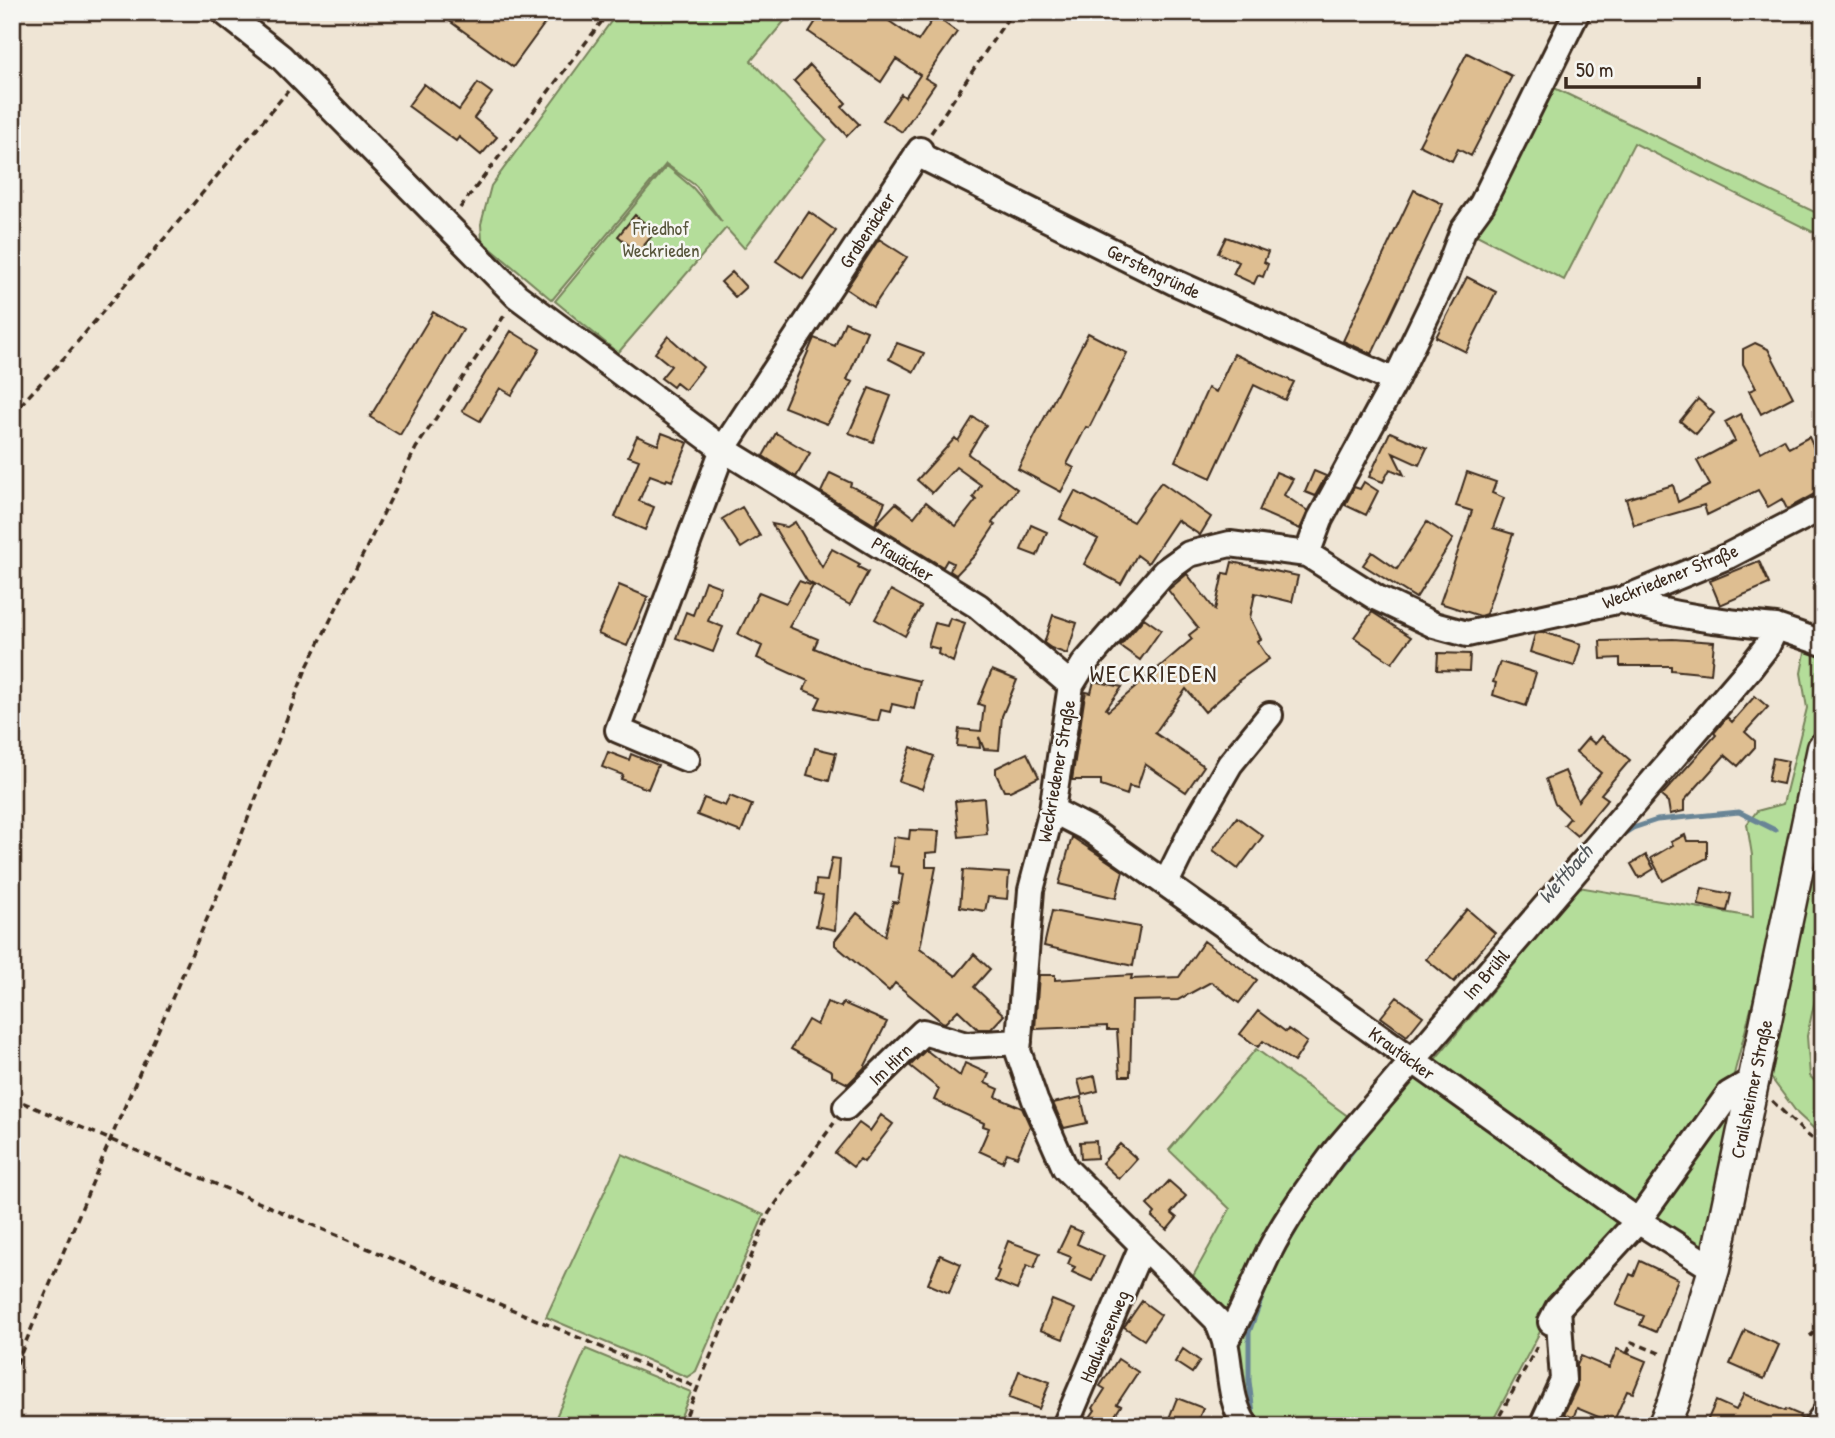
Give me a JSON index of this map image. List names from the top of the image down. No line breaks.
{"streets":{"main road":["Crailsheimer Straße"],"street":["Grabenäcker","Gerstengründe","Pfauäcker","Weckriedener Straße","Im Brühl","Krautäcker","Im Hirn","Haalwiesenweg"]},"crossings":[["Grabenäcker","Gerstengründe"],["Grabenäcker","Pfauäcker"],["Pfauäcker","Weckriedener Straße"],["Weckriedener Straße","Im Brühl"],["Weckriedener Straße","Krautäcker"],["Weckriedener Straße","Im Hirn"],["Weckriedener Straße","Haalwiesenweg"],["Im Brühl","Krautäcker"],["Krautäcker","Crailsheimer Straße"]],"districts":["WECKRIEDEN"],"water":["Wettbach"],"parks":["Friedhof Weckrieden"],"scale_bar":"50 m"}
